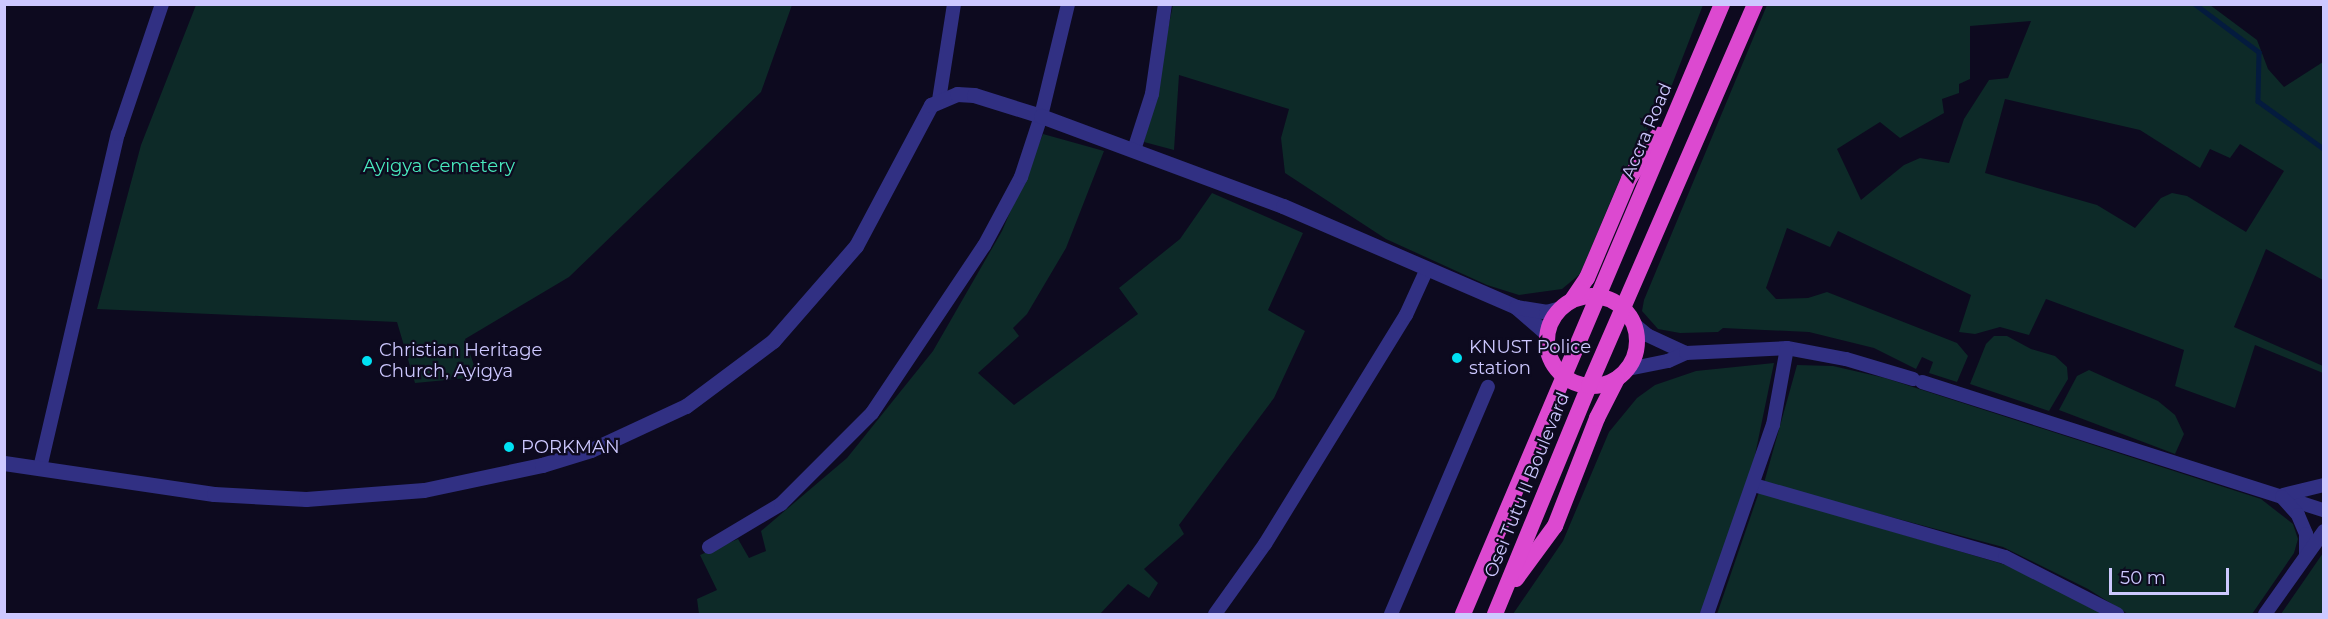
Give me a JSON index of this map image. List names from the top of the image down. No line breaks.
{"streets":{"highway":["Accra Road","Osei Tutu II Boulevard"]},"crossings":[["Accra Road","Osei Tutu II Boulevard"]],"parks":["Ayigya Cemetery"],"places":["KNUST Police station","Christian Heritage Church, Ayigya","PORKMAN"],"scale_bar":"50 m"}
